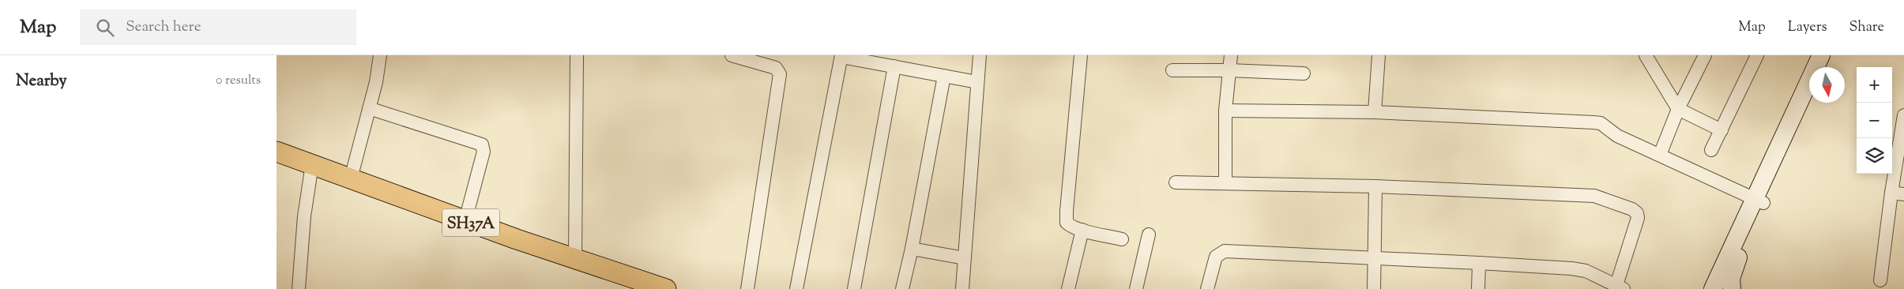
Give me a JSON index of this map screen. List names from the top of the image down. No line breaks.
{"streets":{"main road":["SH37A"]},"north":"bottom","page":{"header":"Map","search":"Search here","nav":["Map","Layers","Share"],"heading":["Nearby","0 results"],"map_buttons":["+","−"]}}
